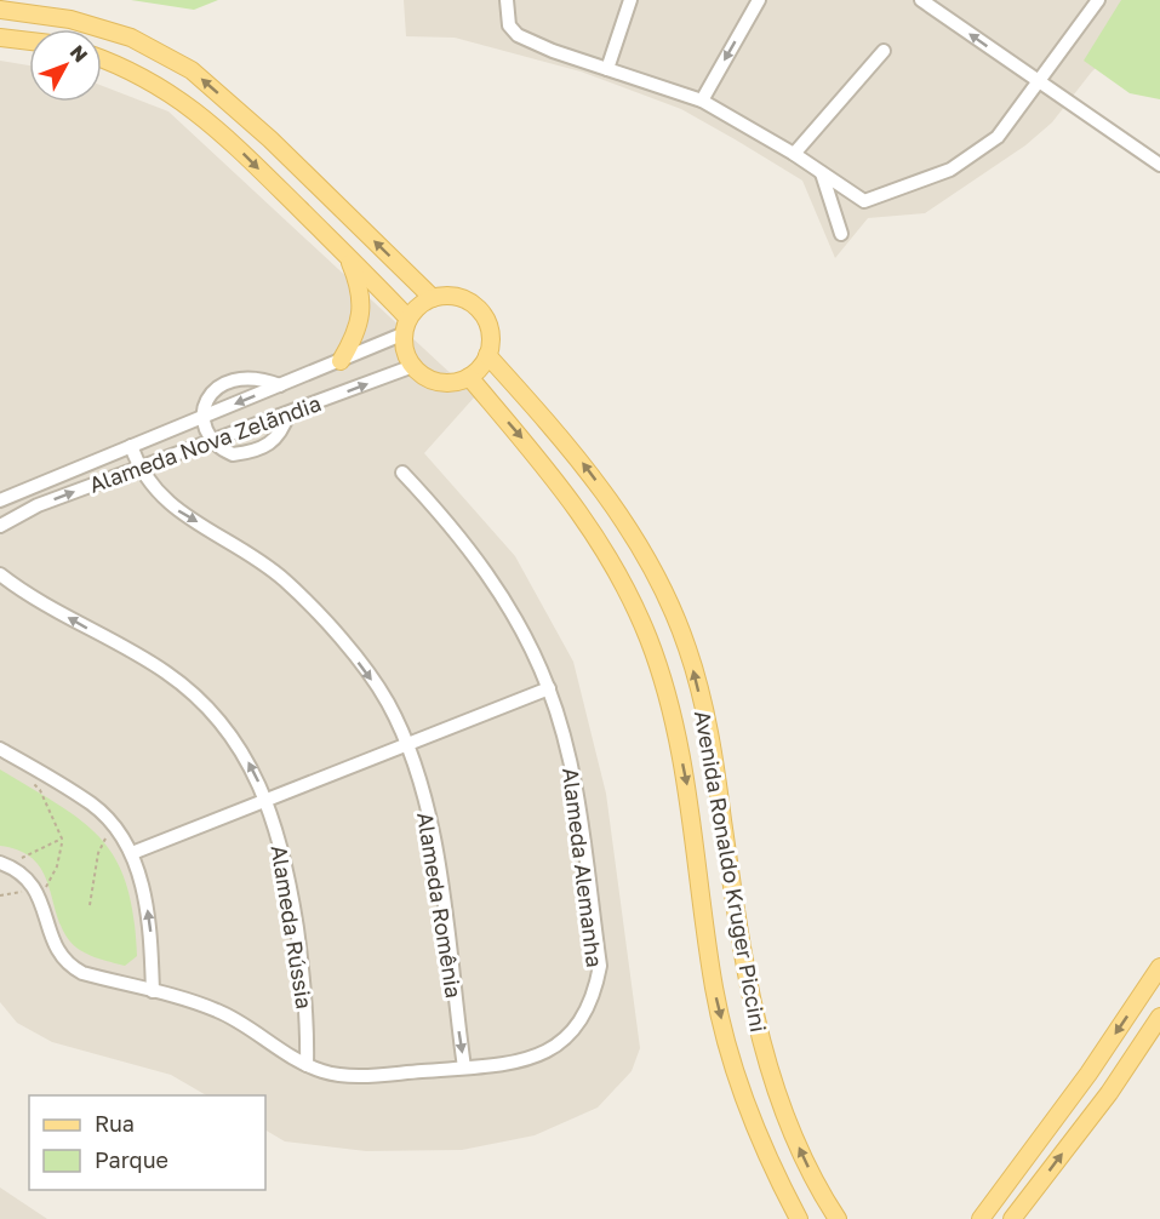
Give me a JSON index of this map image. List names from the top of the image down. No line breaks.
{"streets":{"main road":["Avenida Ronaldo Kruger Piccini"],"street":["Alameda Nova Zelãndia","Alameda Alemanha","Alameda Romênia","Alameda Rússia"]},"crossings":[["Alameda Nova Zelãndia","Avenida Ronaldo Kruger Piccini"],["Alameda Nova Zelãndia","Alameda Romênia"],["Alameda Alemanha","Alameda Romênia"],["Alameda Alemanha","Alameda Rússia"]],"one_way":["Alameda Romênia","Alameda Rússia"],"legend":["Rua","Parque"],"north":"top right"}
